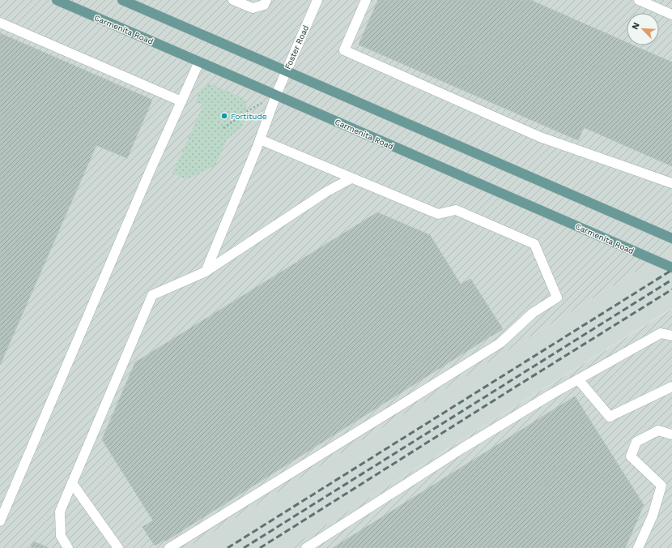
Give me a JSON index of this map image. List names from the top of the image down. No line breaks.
{"streets":{"main road":["Carmenita Road"],"street":["Foster Road"]},"crossings":[["Carmenita Road","Foster Road"]],"places":["Fortitude"],"north":"top left"}
